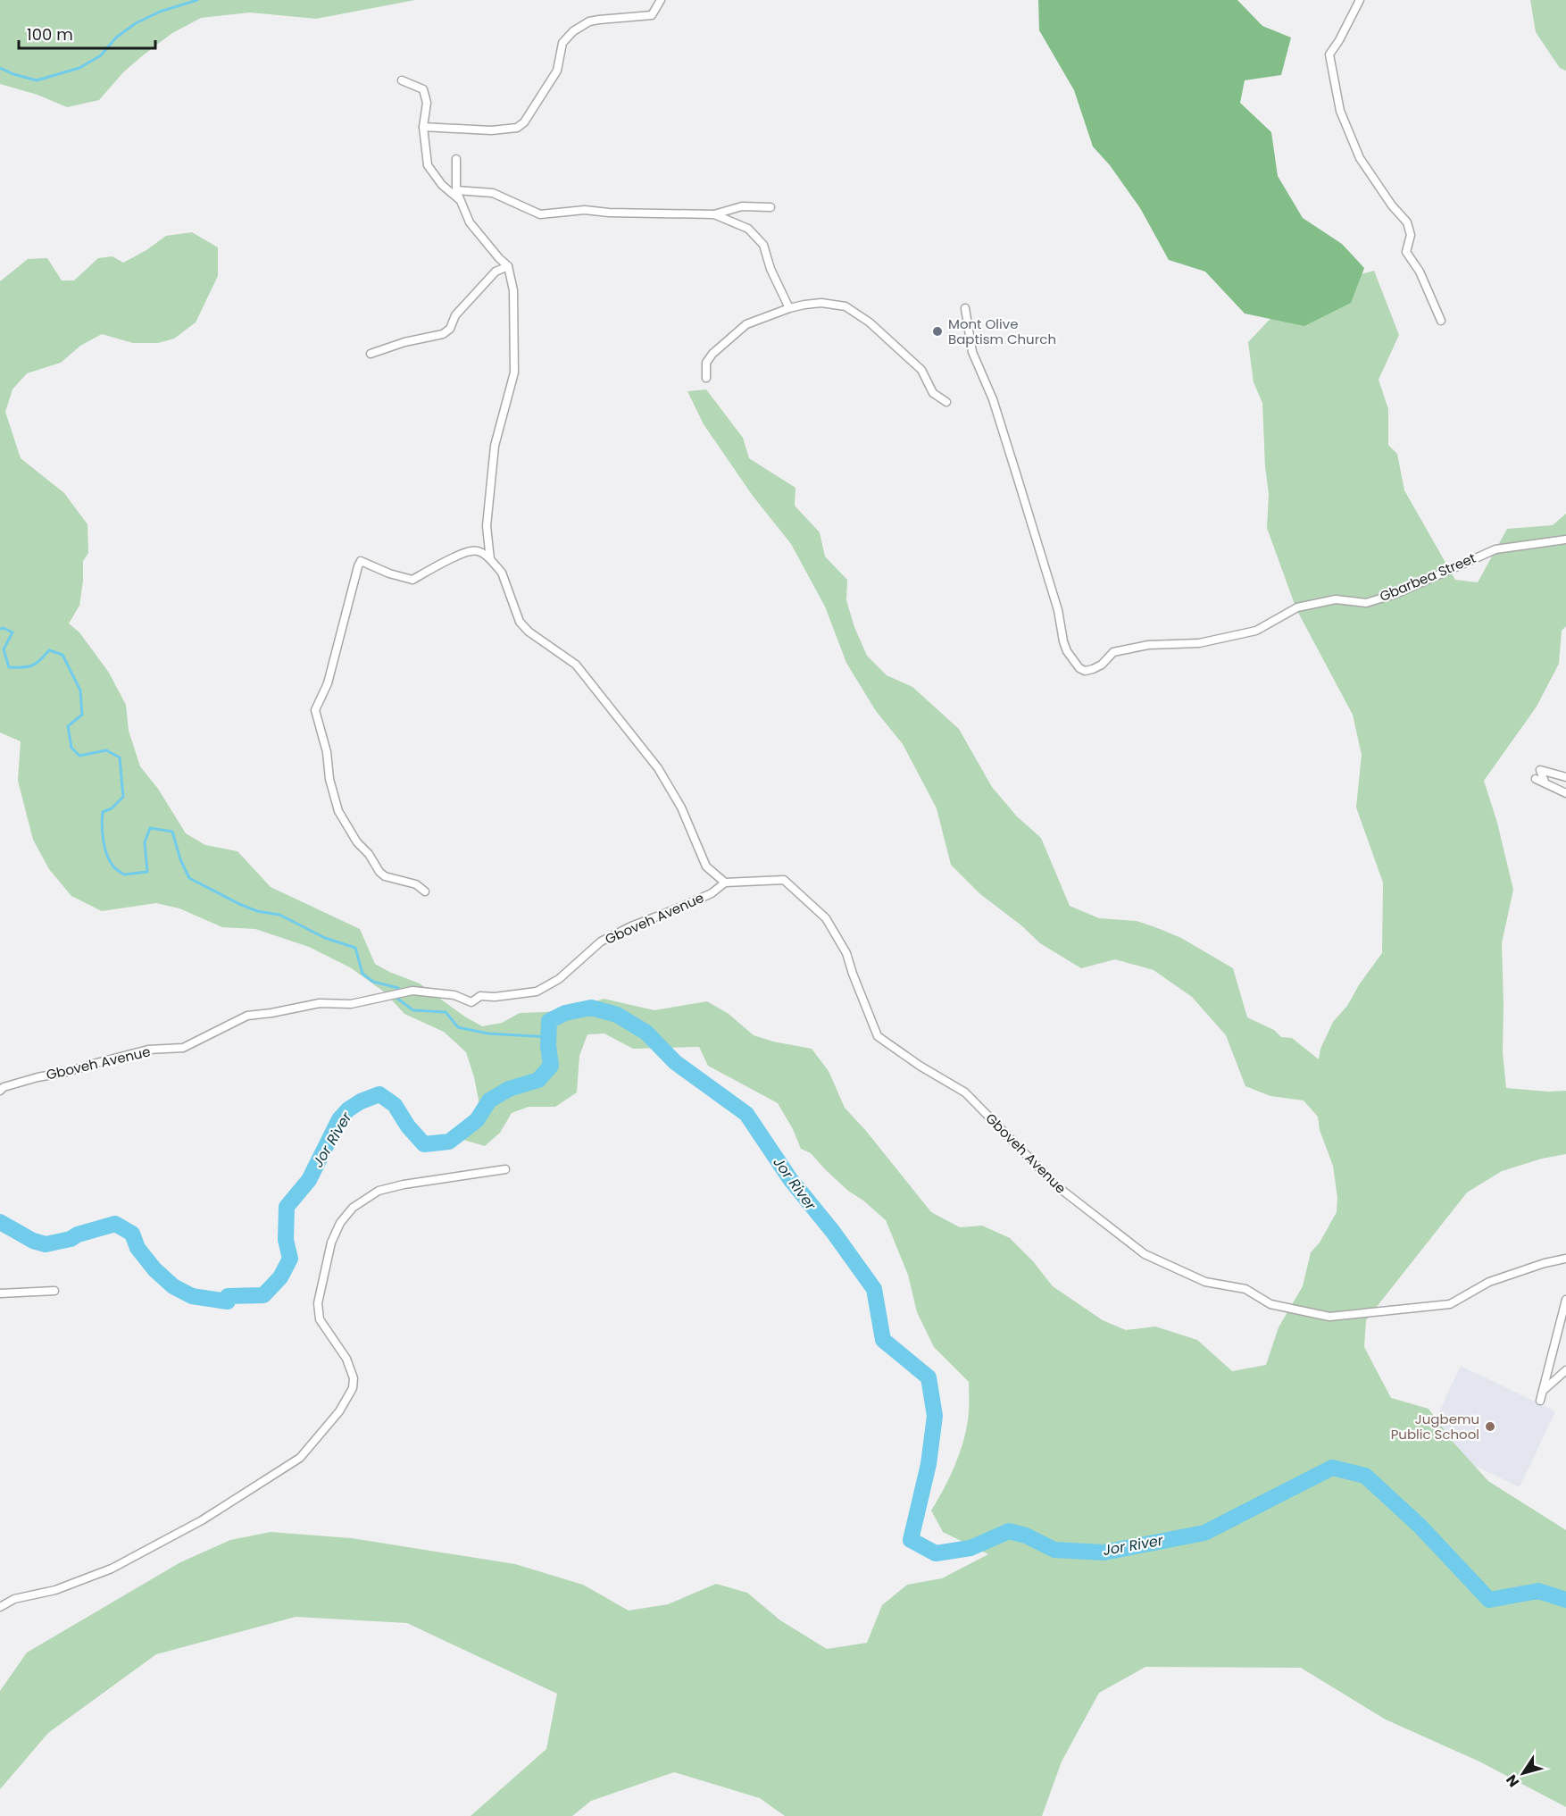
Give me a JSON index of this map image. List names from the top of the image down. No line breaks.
{"streets":{"street":["Gbarbea Street","Gboveh Avenue"]},"water":["Jor River"],"places":["Mont Olive Baptism Church","Jugbemu Public School"],"scale_bar":"100 m","north":"bottom left"}
